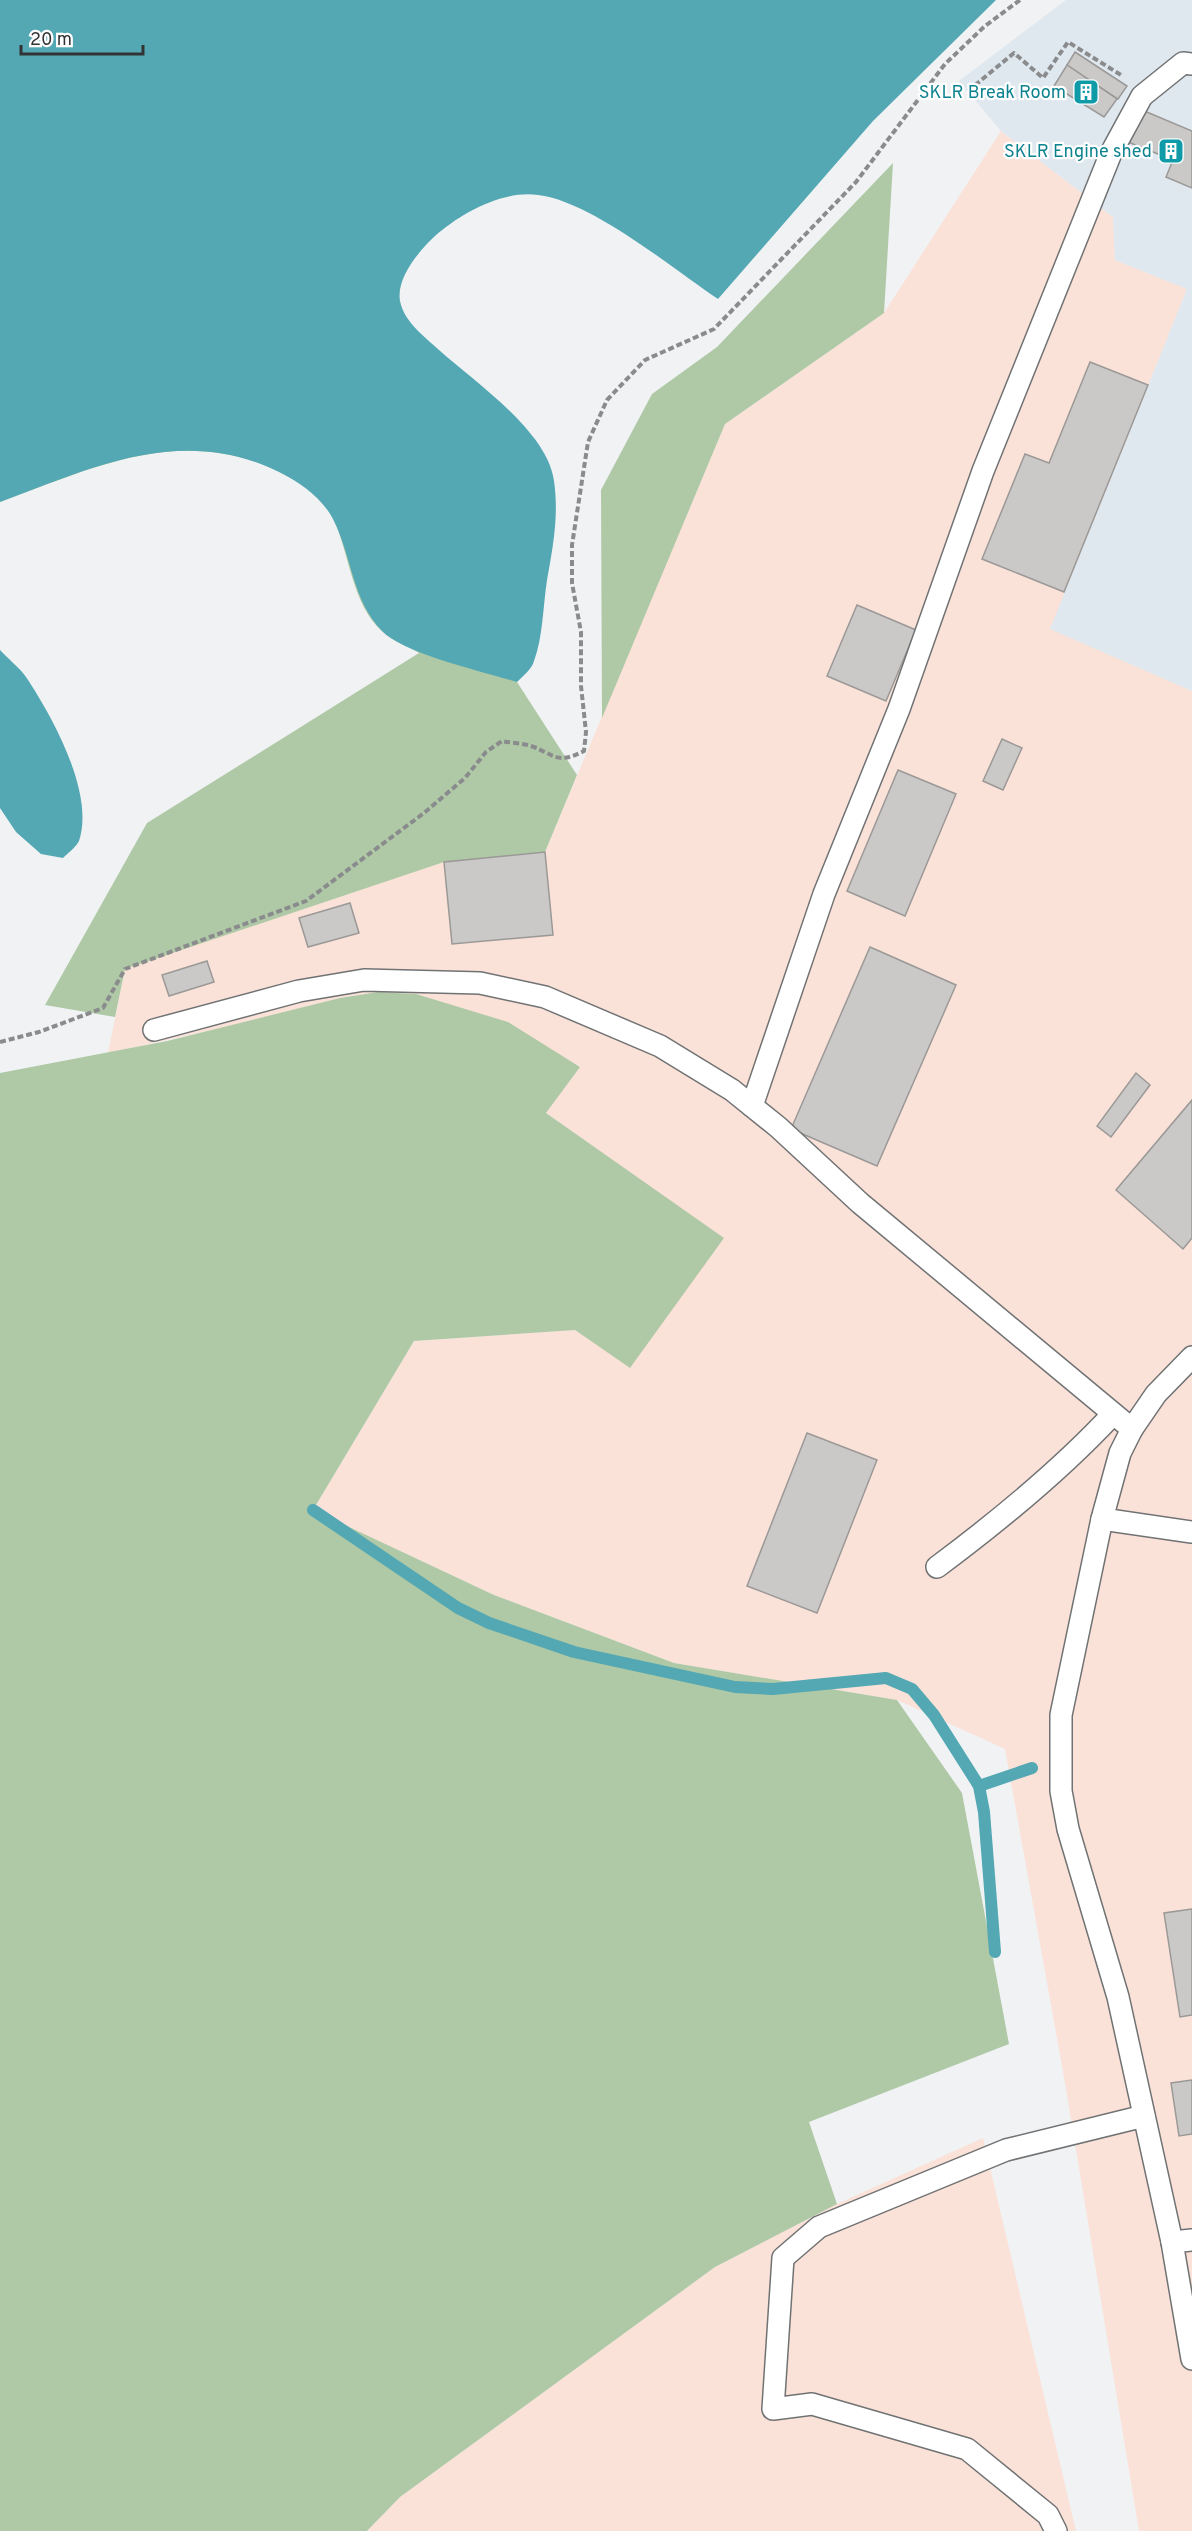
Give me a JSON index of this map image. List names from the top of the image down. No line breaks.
{"places":{"building":["SKLR Break Room","SKLR Engine shed"]},"scale_bar":"20 m"}
